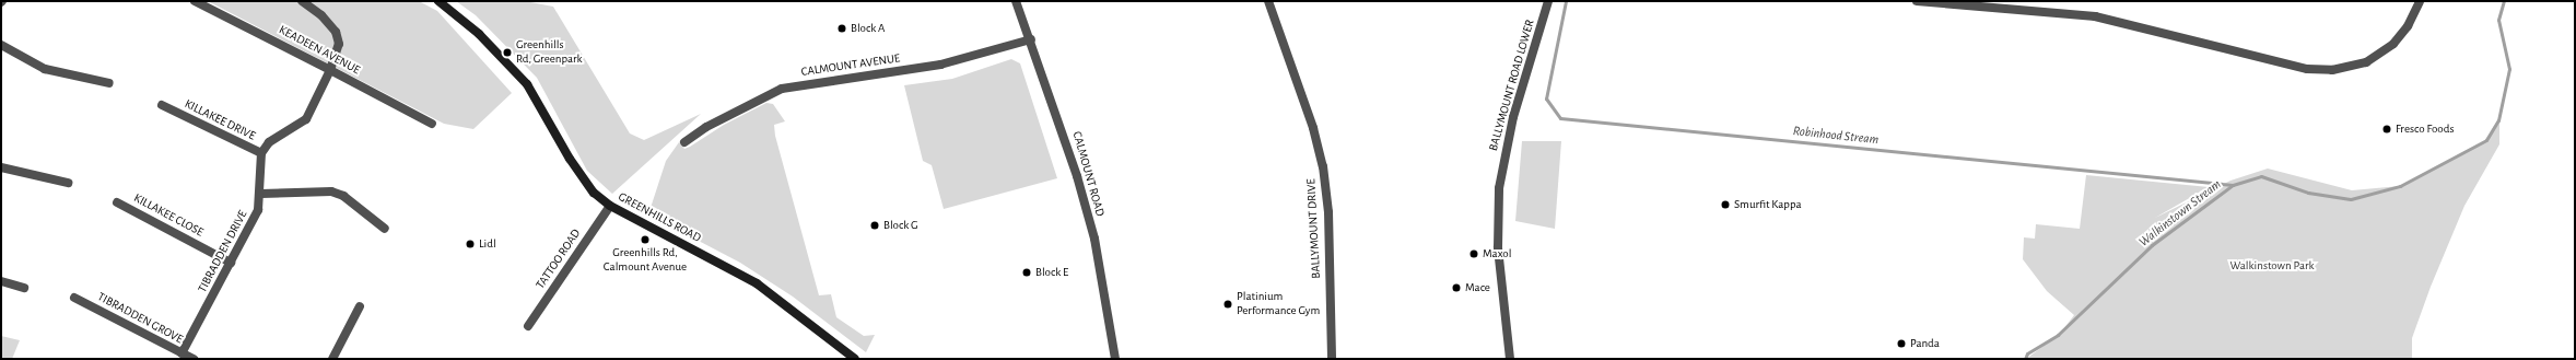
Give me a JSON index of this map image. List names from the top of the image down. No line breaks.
{"streets":{"main road":["GREENHILLS ROAD"],"street":["KEADEEN AVENUE","CALMOUNT AVENUE","BALLYMOUNT ROAD LOWER","KILLAKEE DRIVE","CALMOUNT ROAD","KILLAKEE CLOSE","BALLYMOUNT DRIVE","TIBRADDEN DRIVE","TATTOO ROAD","TIBRADDEN GROVE"]},"crossings":[["KEADEEN AVENUE","KILLAKEE DRIVE"],["CALMOUNT AVENUE","CALMOUNT ROAD"],["KILLAKEE DRIVE","TIBRADDEN DRIVE"],["KILLAKEE CLOSE","TIBRADDEN DRIVE"],["GREENHILLS ROAD","TATTOO ROAD"],["TIBRADDEN DRIVE","TIBRADDEN GROVE"]],"water":["Robinhood Stream","Walkinstown Stream"],"parks":["Walkinstown Park"],"places":["Block A","Greenhills Rd, Greenpark","Fresco Foods","Smurfit Kappa","Block G","Greenhills Rd, Calmount Avenue","Lidl","Maxol","Block E","Mace","Platinium Performance Gym","Panda"]}
